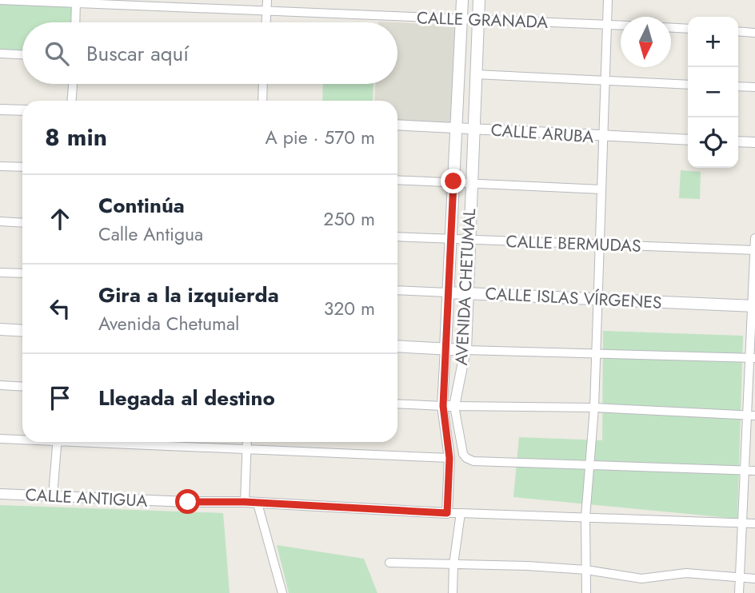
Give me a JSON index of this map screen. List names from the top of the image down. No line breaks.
{"streets":{"main road":["AVENIDA CHETUMAL","CALLE ISLAS VÍRGENES"],"street":["CALLE GRANADA","CALLE ARUBA","CALLE BERMUDAS","CALLE ANTIGUA"]},"crossings":[["CALLE GRANADA","AVENIDA CHETUMAL"],["CALLE ARUBA","AVENIDA CHETUMAL"],["CALLE BERMUDAS","AVENIDA CHETUMAL"],["AVENIDA CHETUMAL","CALLE ISLAS VÍRGENES"],["AVENIDA CHETUMAL","CALLE ANTIGUA"]],"north":"bottom","page":{"map_buttons":["+","−"],"search":"Buscar aquí","heading":["8 min","A pie · 570 m"],"list":[["Continúa","Calle Antigua","250 m"],["Gira a la izquierda","Avenida Chetumal","320 m"],"Llegada al destino"]}}
